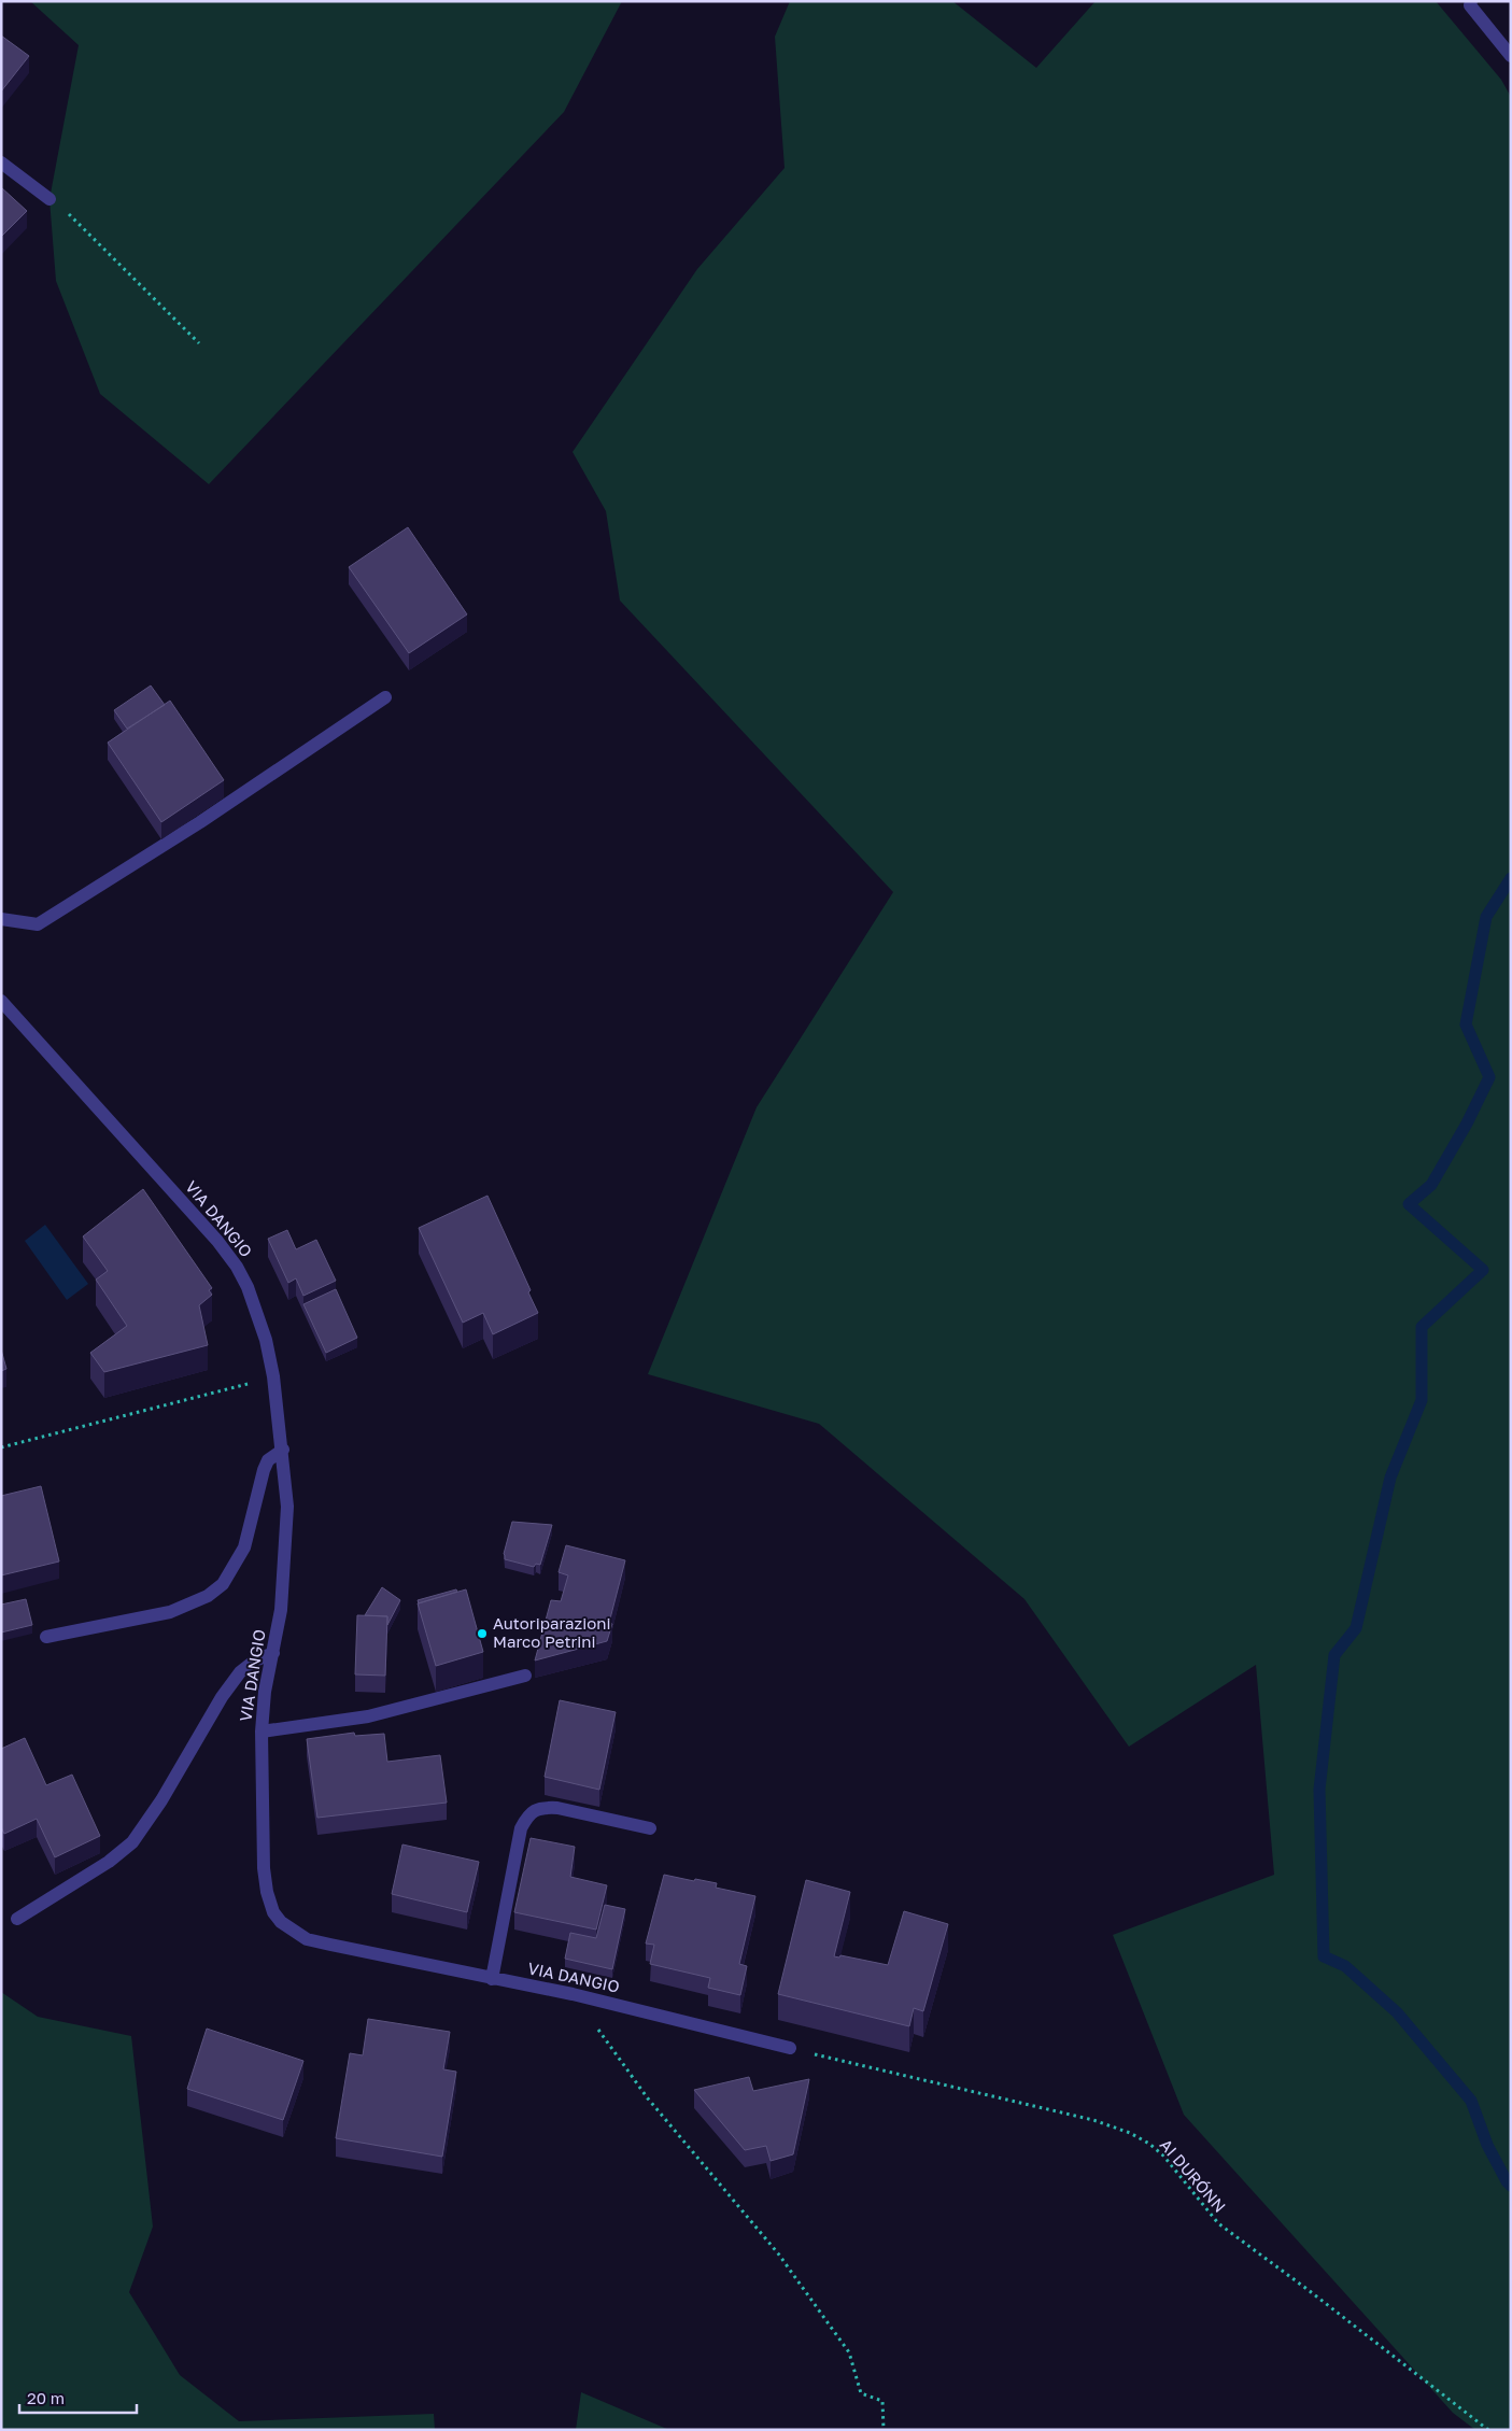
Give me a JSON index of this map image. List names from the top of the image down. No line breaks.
{"streets":{"street":["VIA DANGIO"],"path":["AI DURÓNN"]},"crossings":[["VIA DANGIO","AI DURÓNN"]],"places":["Autoriparazioni Marco Petrini"],"scale_bar":"20 m"}
